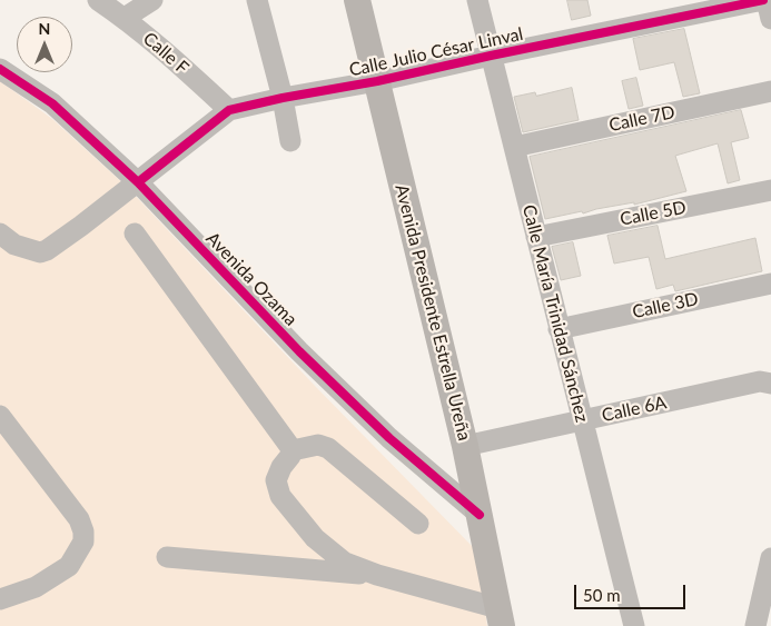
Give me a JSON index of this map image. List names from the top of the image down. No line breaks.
{"streets":{"main road":["Avenida Presidente Estrella Ureña"],"street":["Calle Julio César Linval","Calle F","Calle 7D","Calle 5D","Avenida Ozama","Calle 3D","Calle María Trinidad Sánchez","Calle 6A"]},"crossings":[["Calle Julio César Linval","Calle F"],["Calle Julio César Linval","Avenida Ozama"],["Calle Julio César Linval","Avenida Presidente Estrella Ureña"],["Calle Julio César Linval","Calle María Trinidad Sánchez"],["Calle 7D","Calle María Trinidad Sánchez"],["Calle 5D","Calle María Trinidad Sánchez"],["Avenida Ozama","Avenida Presidente Estrella Ureña"],["Calle 3D","Calle María Trinidad Sánchez"],["Avenida Presidente Estrella Ureña","Calle 6A"],["Calle María Trinidad Sánchez","Calle 6A"]],"scale_bar":"50 m","north":"top"}
